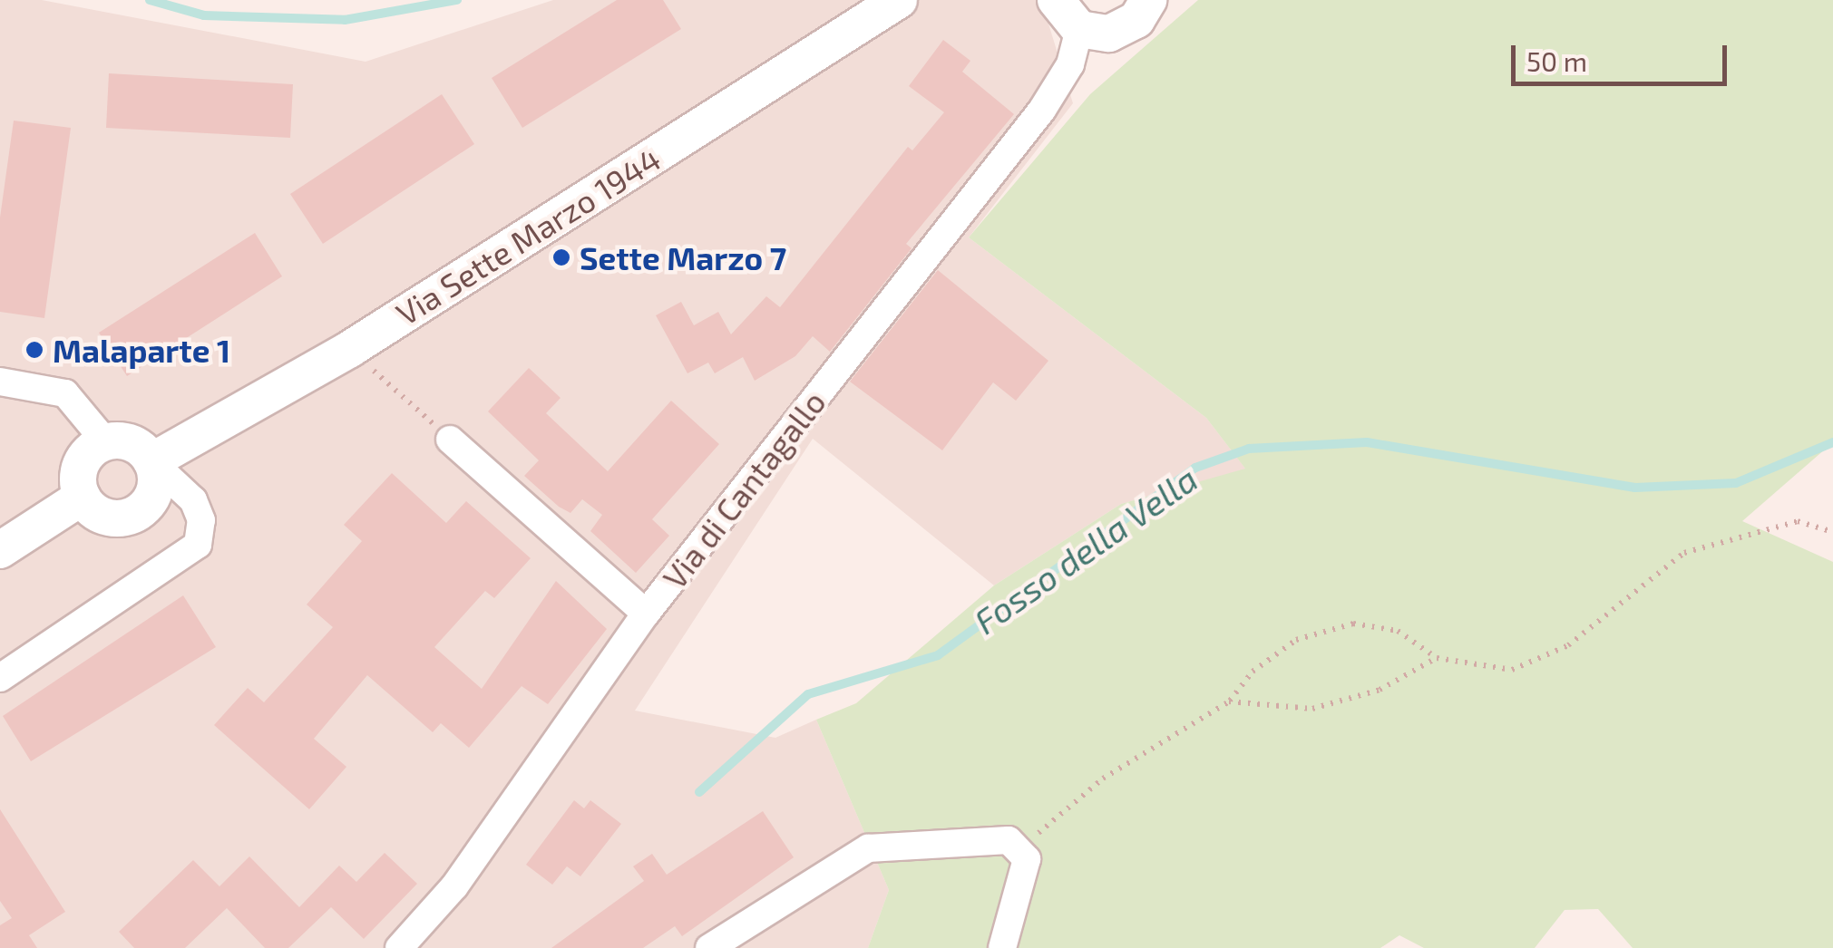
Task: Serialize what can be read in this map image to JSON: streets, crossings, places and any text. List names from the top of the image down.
{
  "streets": {
    "street": ["Via Sette Marzo 1944", "Via di Cantagallo"]
  },
  "water": ["Fosso della Vella"],
  "places": ["Sette Marzo 7", "Malaparte 1"],
  "scale_bar": "50 m"
}
